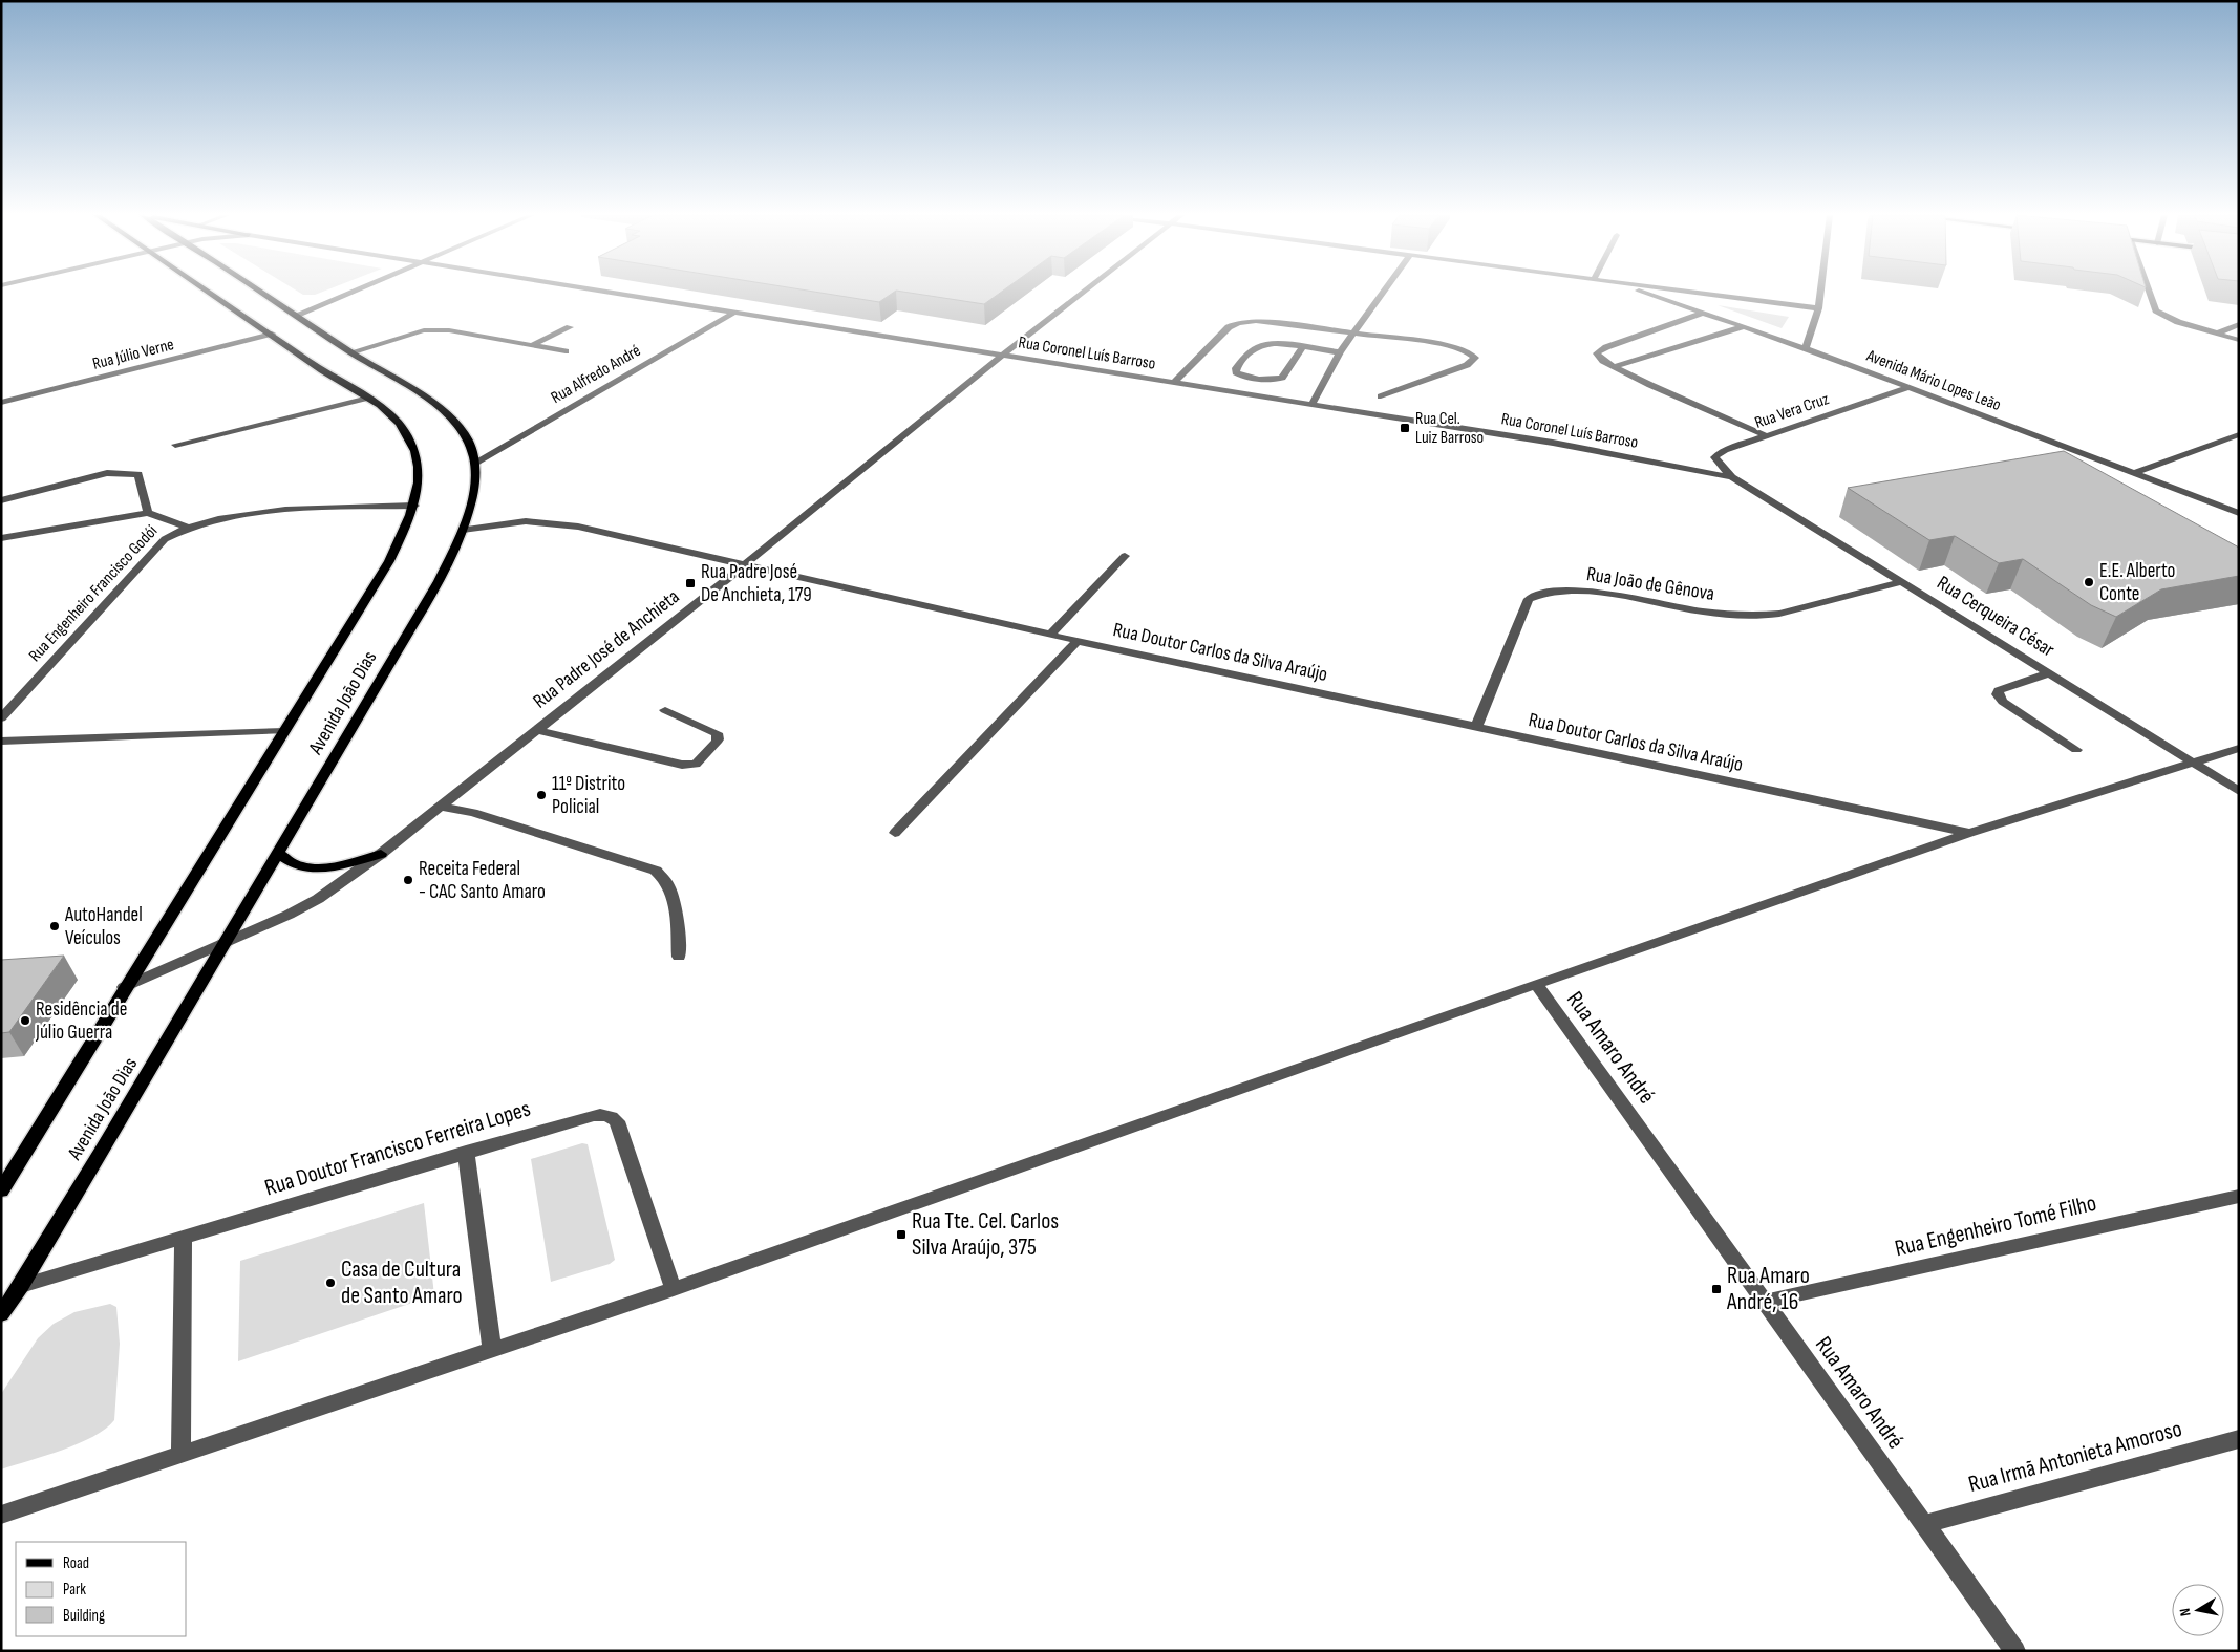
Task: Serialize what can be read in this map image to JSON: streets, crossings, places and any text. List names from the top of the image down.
{
  "streets": {
    "main road": ["Avenida João Dias"],
    "street": [
      "Rua Coronel Luís Barroso",
      "Rua Júlio Verne",
      "Rua Alfredo André",
      "Avenida Mário Lopes Leão",
      "Rua Vera Cruz",
      "Rua João de Gênova",
      "Rua Engenheiro Francisco Godói",
      "Rua Cerqueira César",
      "Rua Padre José de Anchieta",
      "Rua Doutor Carlos da Silva Araújo",
      "Rua Amaro André",
      "Rua Doutor Francisco Ferreira Lopes",
      "Rua Engenheiro Tomé Filho",
      "Rua Irmã Antonieta Amoroso"
    ]
  },
  "crossings": [
    ["Rua Coronel Luís Barroso", "Rua Alfredo André"],
    ["Rua Coronel Luís Barroso", "Rua Vera Cruz"],
    ["Rua Coronel Luís Barroso", "Rua Cerqueira César"],
    ["Rua Coronel Luís Barroso", "Rua Padre José de Anchieta"],
    ["Rua Júlio Verne", "Avenida João Dias"],
    ["Rua Alfredo André", "Avenida João Dias"],
    ["Avenida Mário Lopes Leão", "Rua Vera Cruz"],
    ["Rua Vera Cruz", "Rua Cerqueira César"],
    ["Rua João de Gênova", "Rua Cerqueira César"],
    ["Rua João de Gênova", "Rua Doutor Carlos da Silva Araújo"],
    ["Rua Engenheiro Francisco Godói", "Avenida João Dias"],
    ["Rua Padre José de Anchieta", "Rua Doutor Carlos da Silva Araújo"],
    ["Rua Padre José de Anchieta", "Avenida João Dias"],
    ["Rua Doutor Carlos da Silva Araújo", "Avenida João Dias"],
    ["Avenida João Dias", "Rua Doutor Francisco Ferreira Lopes"],
    ["Rua Amaro André", "Rua Engenheiro Tomé Filho"],
    ["Rua Amaro André", "Rua Irmã Antonieta Amoroso"]
  ],
  "places": {
    "transit": [
      "Rua Cel. Luiz Barroso",
      "Rua Padre José De Anchieta, 179",
      "Rua Tte. Cel. Carlos Silva Araújo, 375",
      "Rua Amaro André, 16"
    ],
    "other": [
      "E.E. Alberto Conte",
      "11º Distrito Policial",
      "Receita Federal - CAC Santo Amaro",
      "AutoHandel Veículos",
      "Residência de Júlio Guerra",
      "Casa de Cultura de Santo Amaro"
    ]
  },
  "legend": ["Road", "Park", "Building"],
  "north": "left"
}
